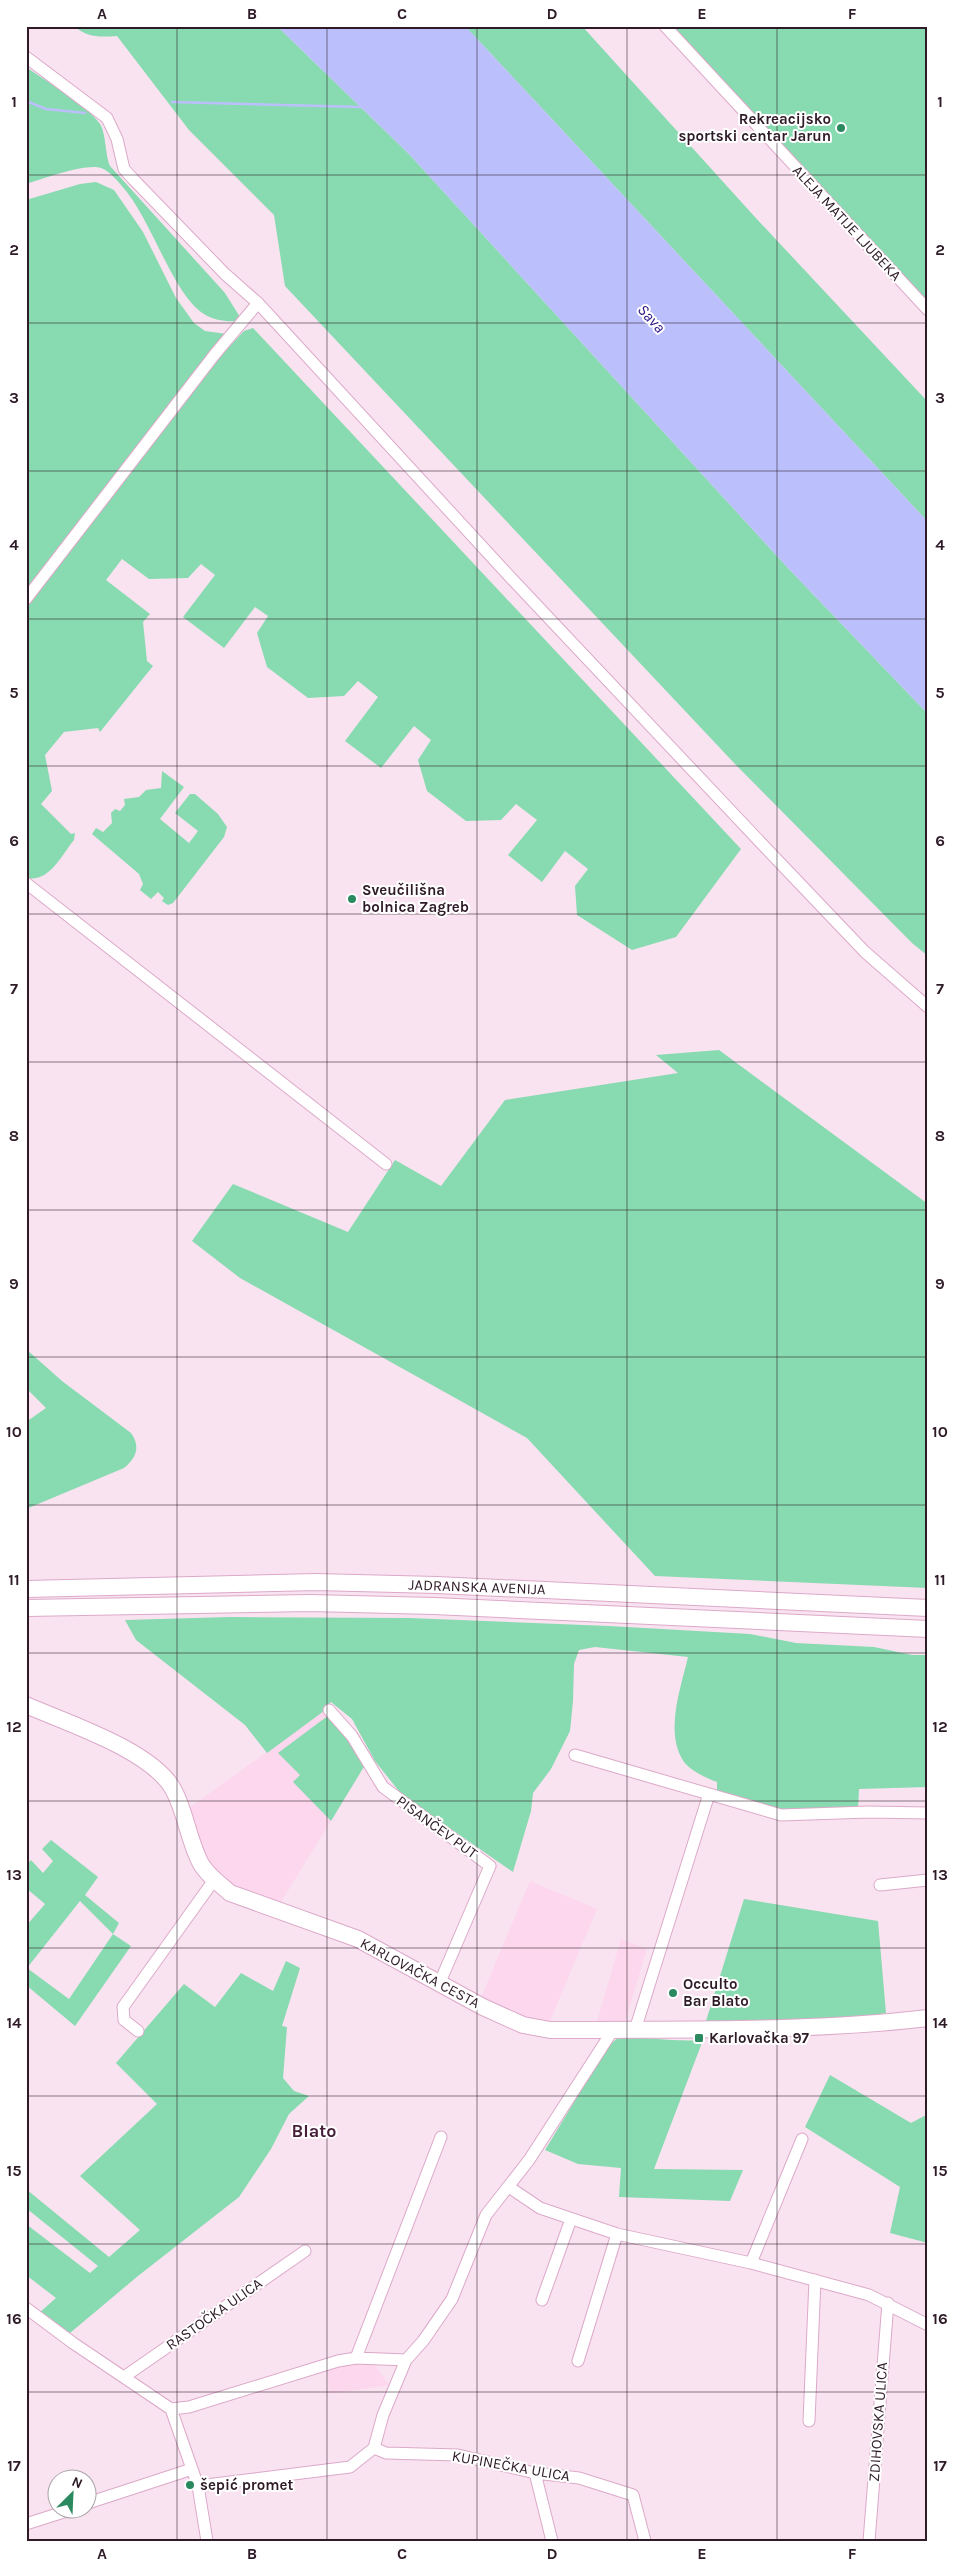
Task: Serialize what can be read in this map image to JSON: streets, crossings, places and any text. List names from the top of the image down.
{
  "streets": {
    "main road": ["JADRANSKA AVENIJA", "KARLOVAČKA CESTA"],
    "street": [
      "ALEJA MATIJE LJUBEKA",
      "PISANČEV PUT",
      "RASTOČKA ULICA",
      "ZDIHOVSKA ULICA",
      "KUPINEČKA ULICA"
    ]
  },
  "crossings": [
    ["PISANČEV PUT", "KARLOVAČKA CESTA"]
  ],
  "districts": ["Blato"],
  "water": ["Sava"],
  "places": {
    "other": [
      "Rekreacijsko sportski centar Jarun",
      "Sveučilišna bolnica Zagreb",
      "Occulto Bar Blato",
      "šepić promet"
    ],
    "transit": ["Karlovačka 97"]
  },
  "north": "top right",
  "grid": {
    "columns": [
      "A",
      "B",
      "C",
      "D",
      "E",
      "F"
    ],
    "rows": [
      "1",
      "2",
      "3",
      "4",
      "5",
      "6",
      "7",
      "8",
      "9",
      "10",
      "11",
      "12",
      "13",
      "14",
      "15",
      "16",
      "17"
    ]
  }
}
